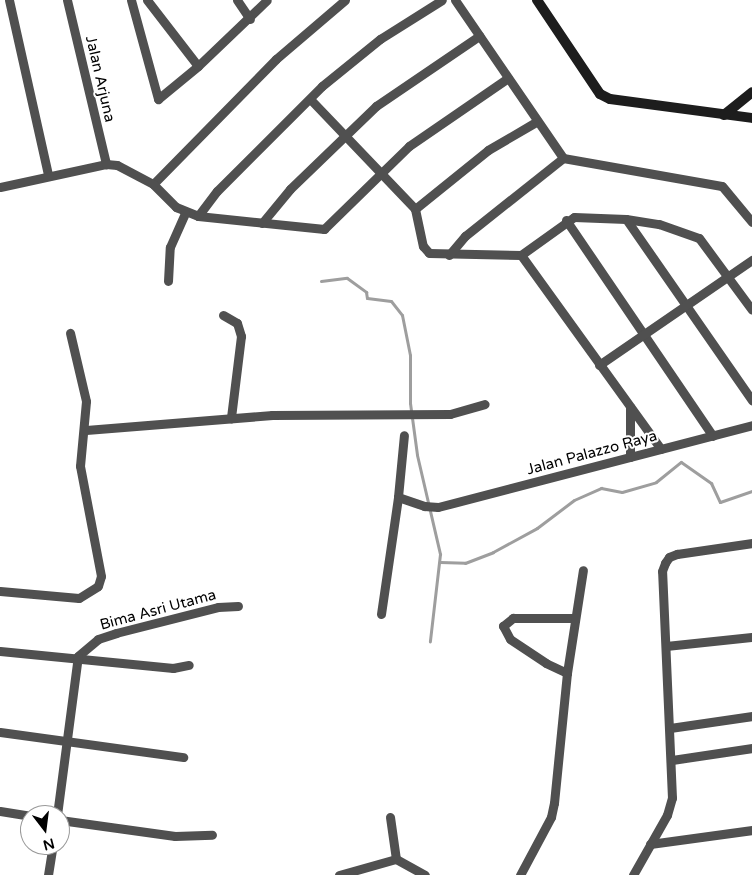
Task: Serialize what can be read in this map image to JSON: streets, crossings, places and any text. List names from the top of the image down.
{
  "streets": {
    "street": ["Jalan Arjuna", "Jalan Palazzo Raya", "Bima Asri Utama"]
  },
  "north": "bottom"
}
